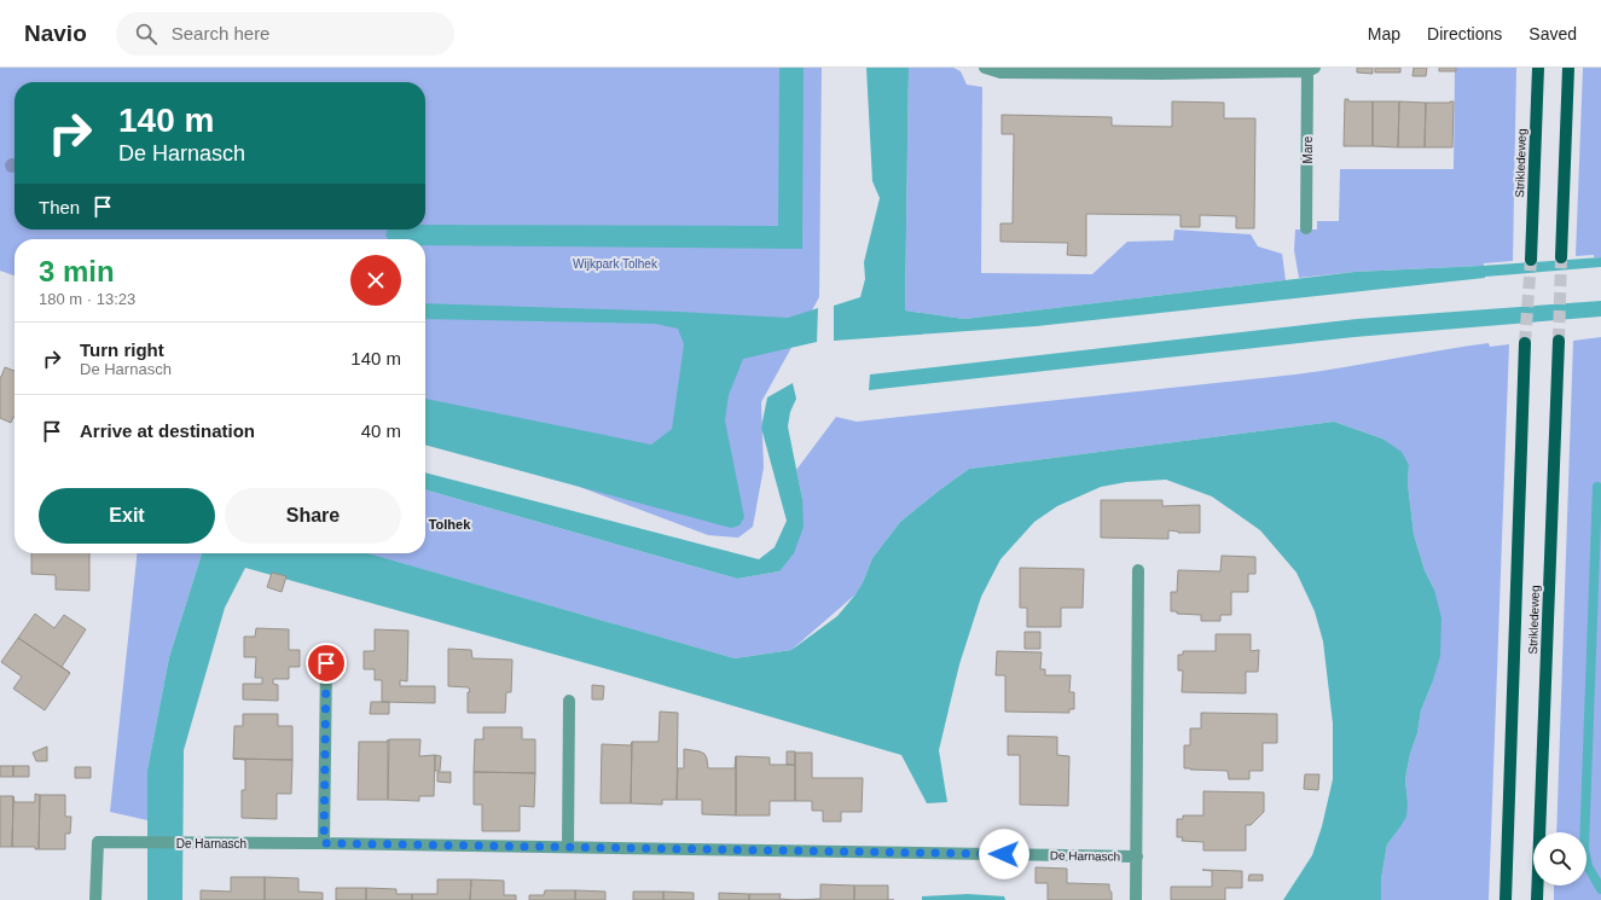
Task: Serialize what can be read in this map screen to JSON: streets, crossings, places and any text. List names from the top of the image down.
{
  "streets": {
    "main road": ["Strikledeweg"],
    "street": ["Mare", "De Harnasch"]
  },
  "districts": ["Tolhek"],
  "parks": ["Wijkpark Tolhek"],
  "page": {
    "header": "Navio",
    "search": "Search here",
    "nav": ["Map", "Directions", "Saved"],
    "turn": ["140 m", "De Harnasch"],
    "then": "Then",
    "heading": ["3 min", "180 m · 13:23"],
    "list": [
      {
        "name": "Turn right",
        "note": "De Harnasch",
        "value": "140 m"
      },
      {
        "name": "Arrive at destination",
        "value": "40 m"
      }
    ],
    "buttons": ["Exit", "Share"]
  }
}
